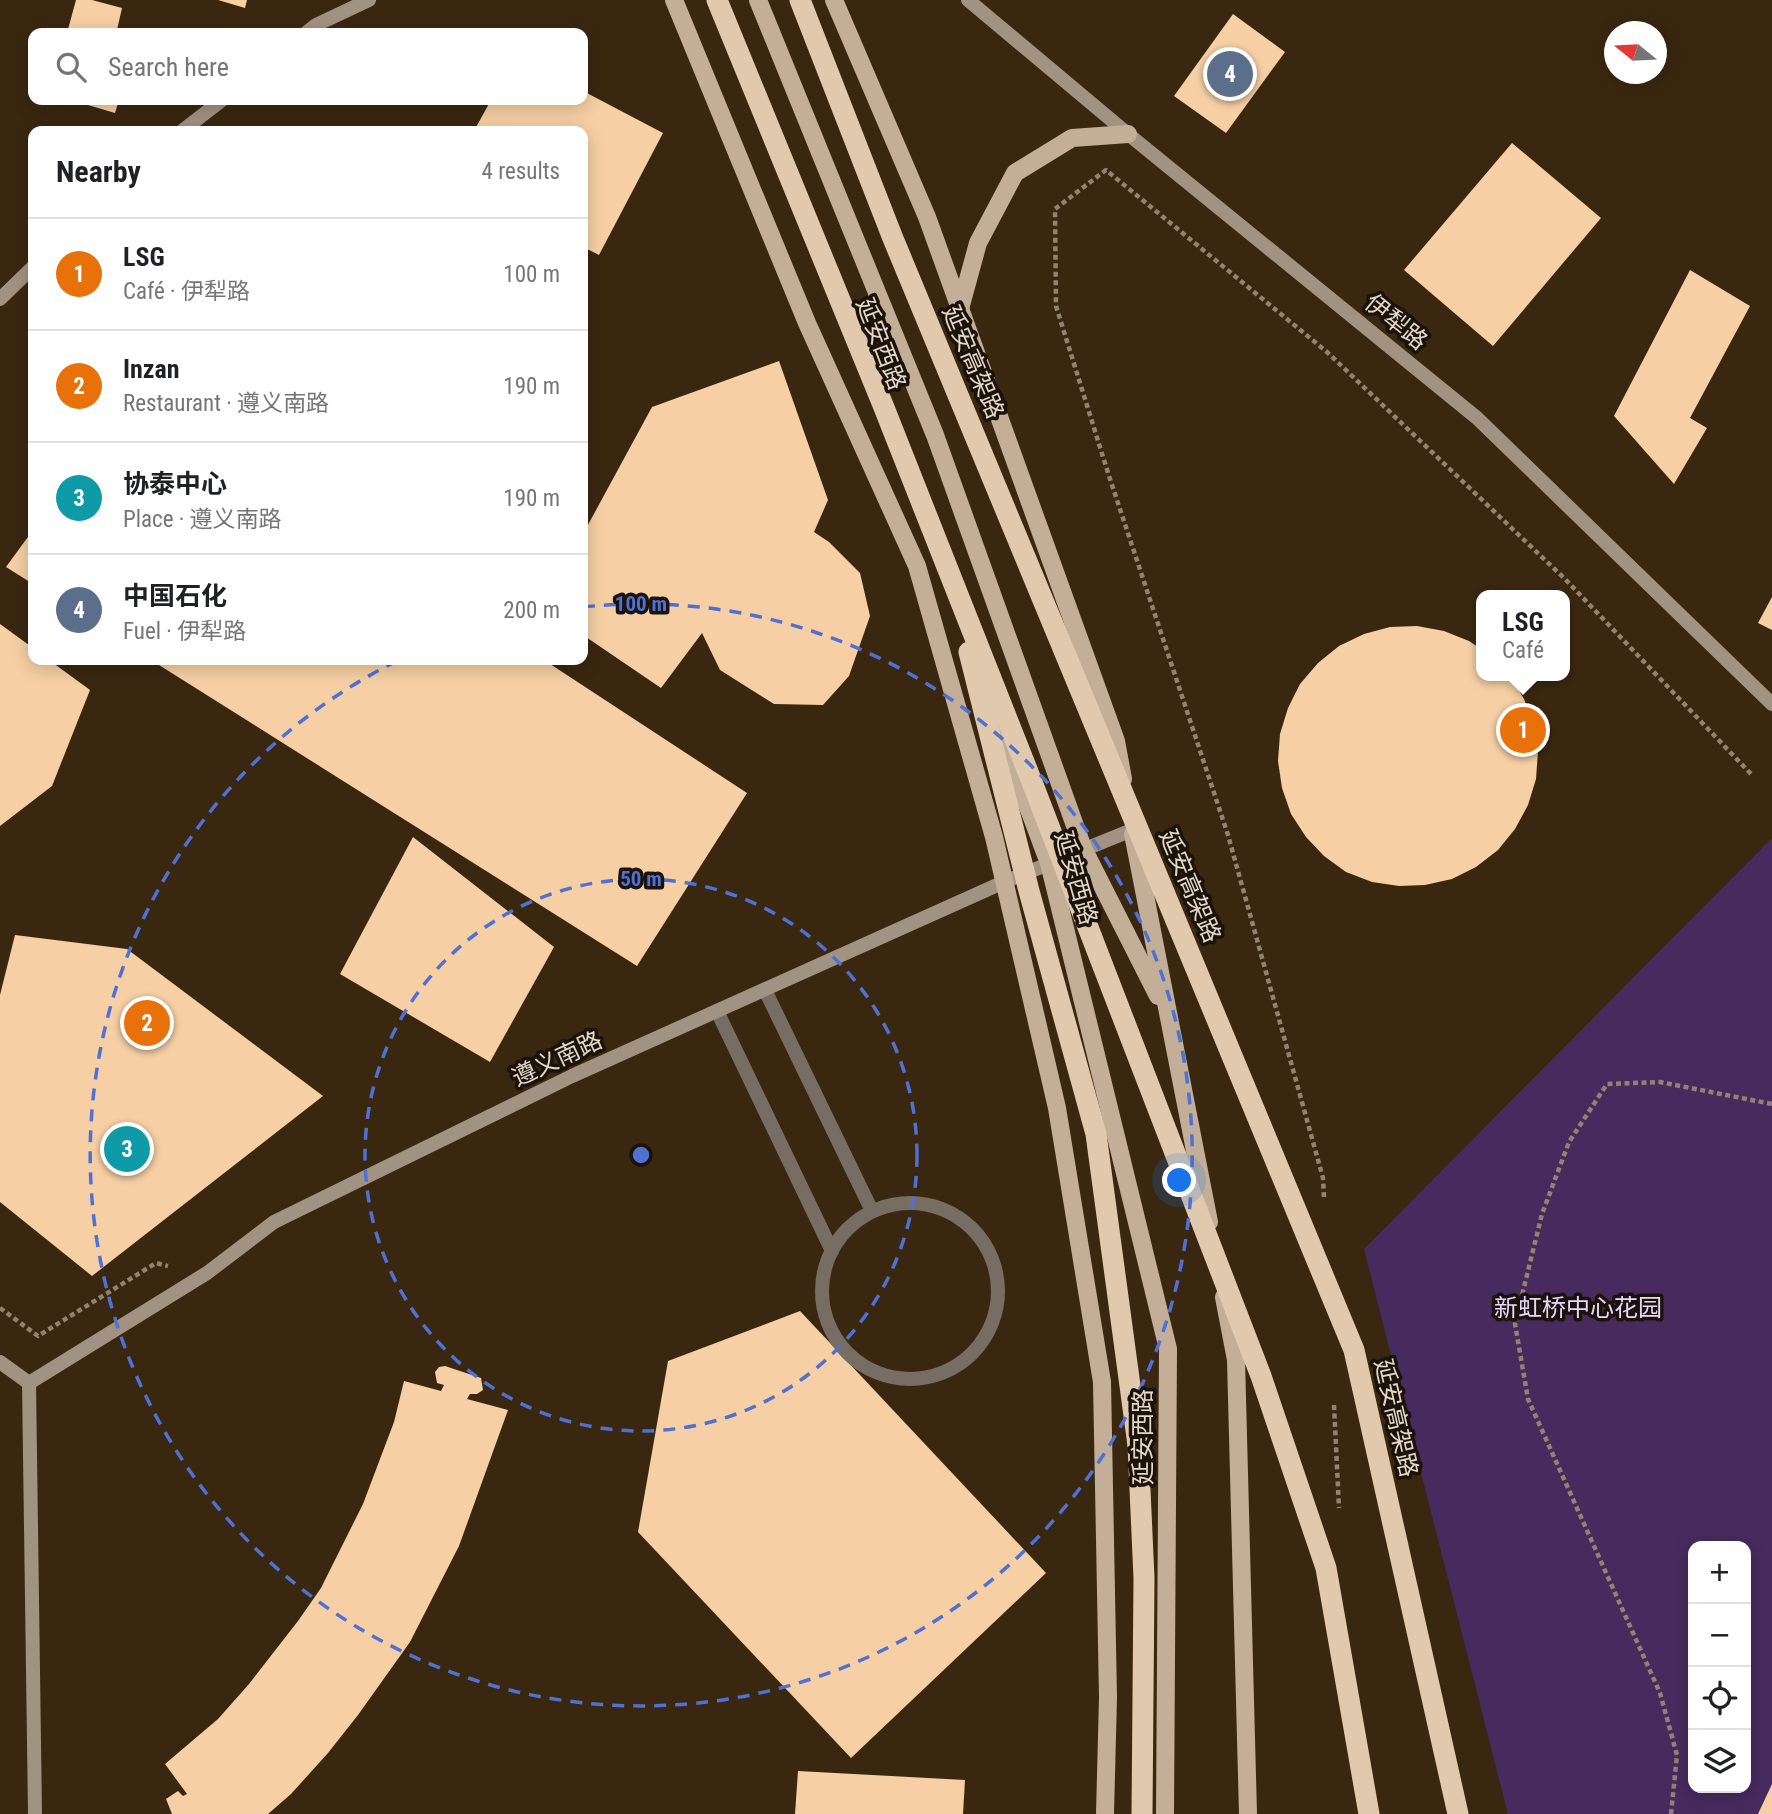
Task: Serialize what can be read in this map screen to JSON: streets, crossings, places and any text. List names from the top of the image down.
{
  "streets": {
    "highway": ["延安高架路"],
    "main road": ["延安西路"],
    "street": ["伊犁路", "遵义南路"]
  },
  "crossings": [
    ["延安西路", "遵义南路"]
  ],
  "parks": ["新虹桥中心花园"],
  "north": "left",
  "page": {
    "search": "Search here",
    "pins": [
      "4",
      "1",
      "2",
      "3"
    ],
    "heading": ["Nearby", "4 results"],
    "list": [
      {
        "mark": "1",
        "name": "LSG",
        "note": "Café · 伊犁路",
        "value": "100 m"
      },
      {
        "mark": "2",
        "name": "Inzan",
        "note": "Restaurant · 遵义南路",
        "value": "190 m"
      },
      {
        "mark": "3",
        "name": "协泰中心",
        "note": "Place · 遵义南路",
        "value": "190 m"
      },
      {
        "mark": "4",
        "name": "中国石化",
        "note": "Fuel · 伊犁路",
        "value": "200 m"
      }
    ],
    "popup": ["LSG", "Café"],
    "map_buttons": ["+", "−"]
  },
  "rings": ["100 m", "50 m"]
}
